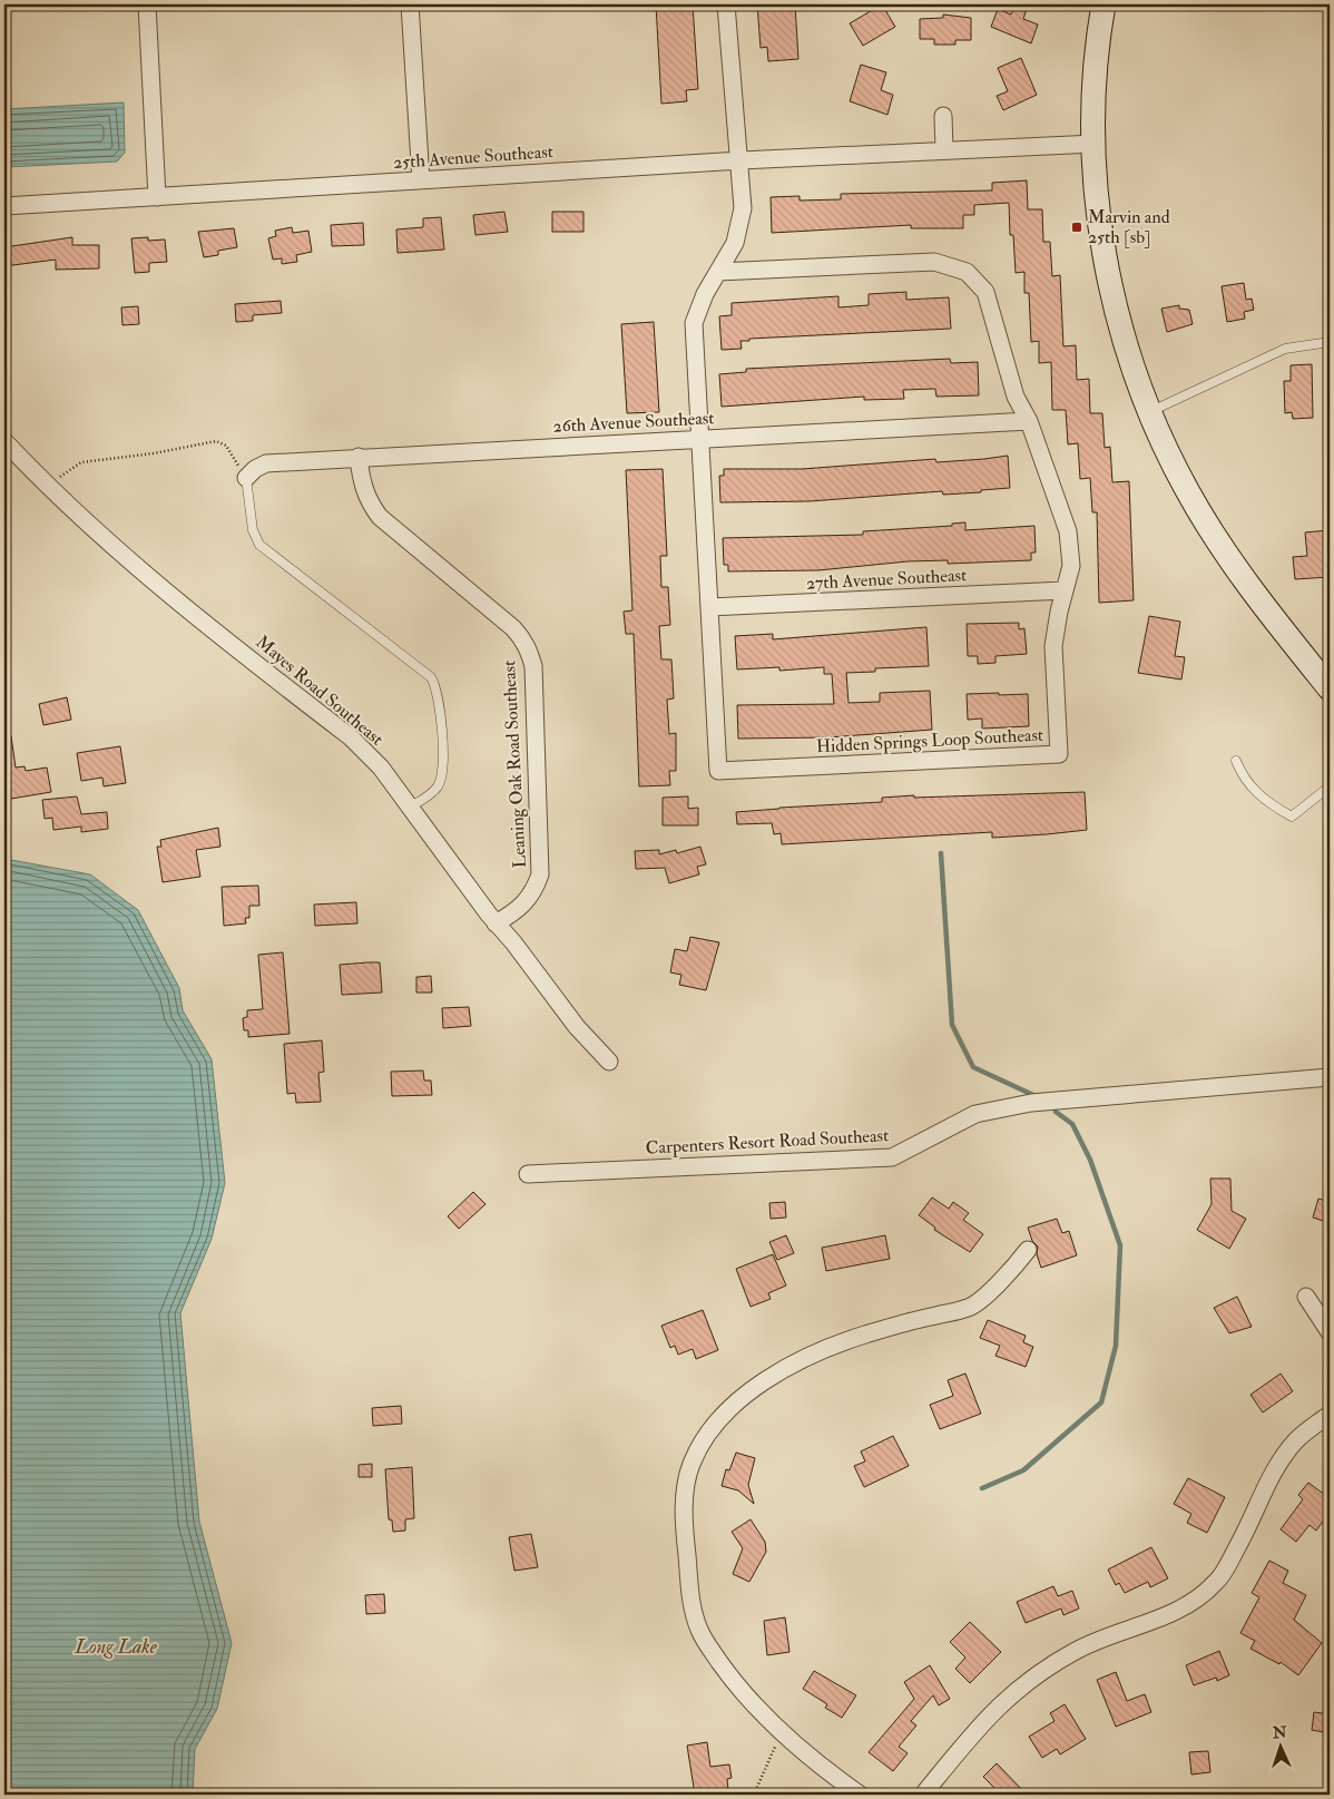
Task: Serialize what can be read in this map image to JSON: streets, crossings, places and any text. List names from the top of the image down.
{
  "streets": {
    "street": [
      "25th Avenue Southeast",
      "26th Avenue Southeast",
      "27th Avenue Southeast",
      "Mayes Road Southeast",
      "Hidden Springs Loop Southeast",
      "Leaning Oak Road Southeast",
      "Carpenters Resort Road Southeast"
    ]
  },
  "crossings": [
    ["25th Avenue Southeast", "Hidden Springs Loop Southeast"],
    ["26th Avenue Southeast", "Hidden Springs Loop Southeast"],
    ["26th Avenue Southeast", "Leaning Oak Road Southeast"],
    ["27th Avenue Southeast", "Hidden Springs Loop Southeast"],
    ["Mayes Road Southeast", "Leaning Oak Road Southeast"]
  ],
  "water": ["Long Lake"],
  "places": {
    "transit": ["Marvin and 25th [sb]"]
  },
  "north": "top"
}
